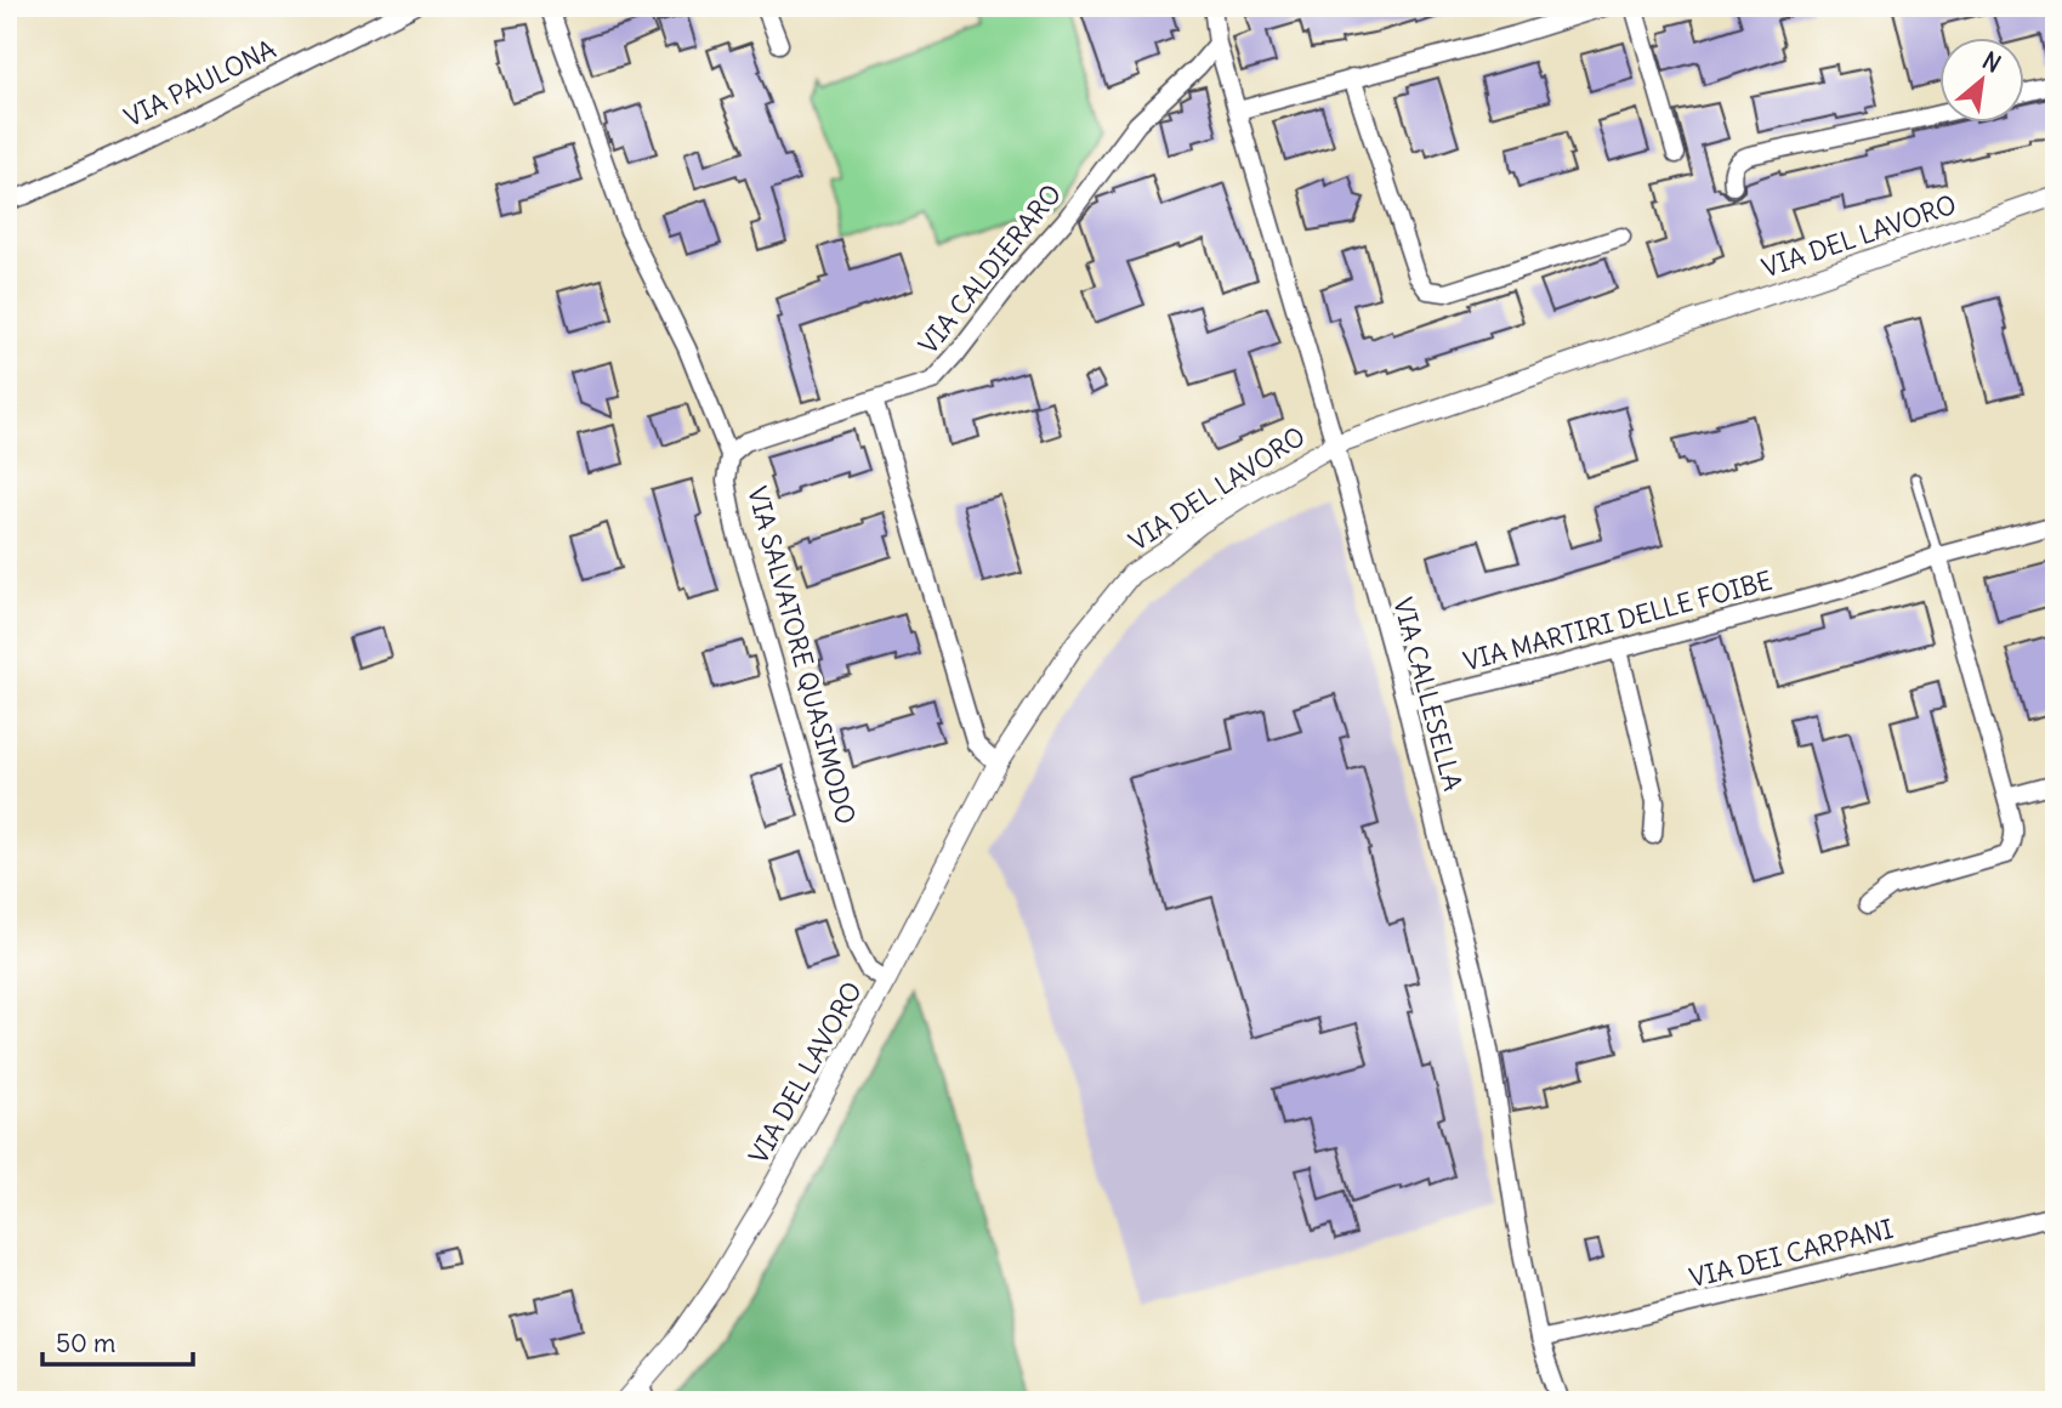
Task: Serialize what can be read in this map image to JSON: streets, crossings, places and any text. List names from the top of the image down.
{
  "streets": {
    "street": [
      "VIA PAULONA",
      "VIA DEL LAVORO",
      "VIA CALDIERARO",
      "VIA MARTIRI DELLE FOIBE",
      "VIA SALVATORE QUASIMODO",
      "VIA CALLESELLA",
      "VIA DEI CARPANI"
    ]
  },
  "crossings": [
    ["VIA DEL LAVORO", "VIA SALVATORE QUASIMODO"],
    ["VIA DEL LAVORO", "VIA CALLESELLA"],
    ["VIA CALDIERARO", "VIA SALVATORE QUASIMODO"],
    ["VIA CALDIERARO", "VIA CALLESELLA"],
    ["VIA MARTIRI DELLE FOIBE", "VIA CALLESELLA"],
    ["VIA CALLESELLA", "VIA DEI CARPANI"]
  ],
  "scale_bar": "50 m",
  "north": "top right"
}
